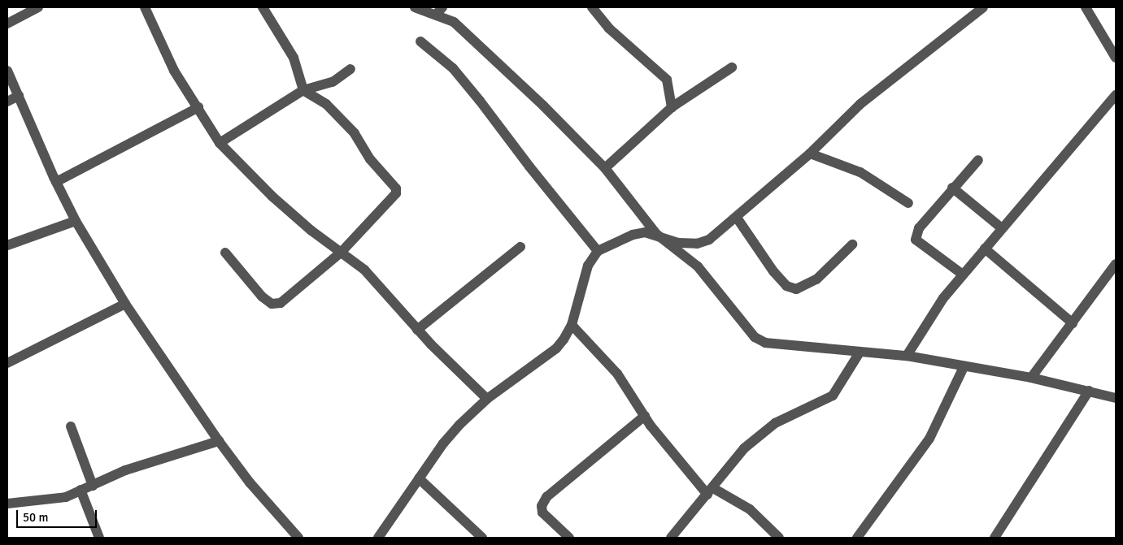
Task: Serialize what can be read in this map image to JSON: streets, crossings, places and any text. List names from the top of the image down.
{
  "scale_bar": "50 m"
}
